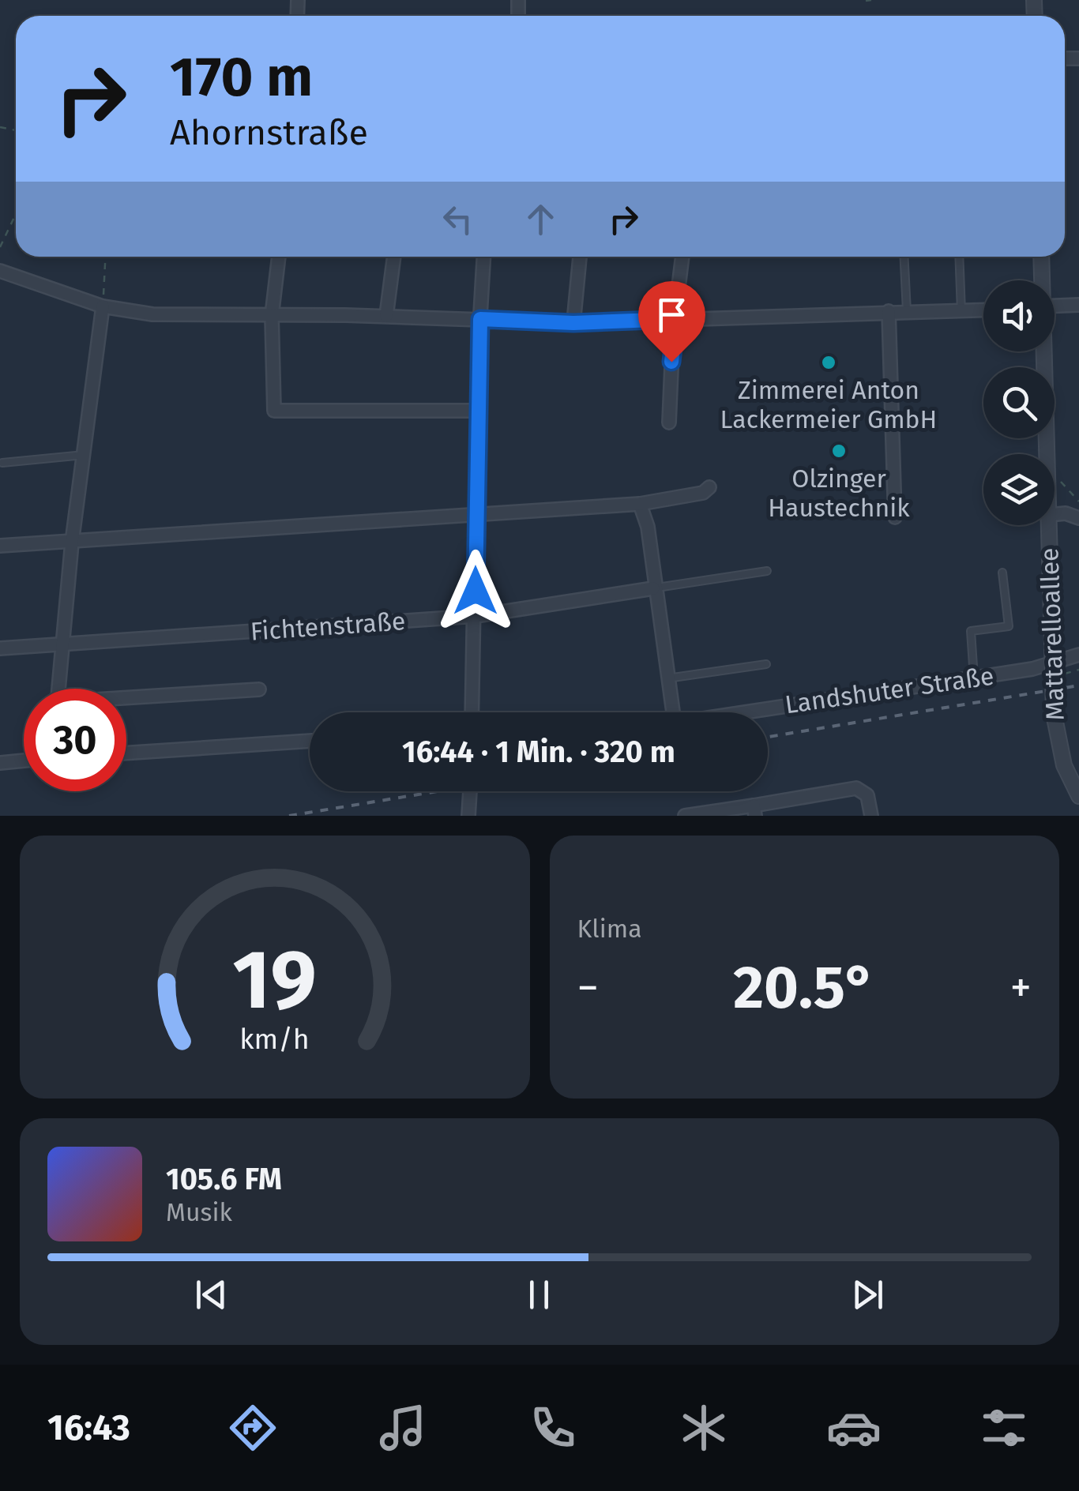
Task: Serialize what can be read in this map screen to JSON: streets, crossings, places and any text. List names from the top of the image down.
{
  "streets": {
    "street": ["Fichtenstraße", "Mattarelloallee", "Landshuter Straße"]
  },
  "places": ["Zimmerei Anton Lackermeier GmbH", "Olzinger Haustechnik"],
  "page": {
    "turn": ["170 m", "Ahornstraße"],
    "limit": "30",
    "trip": "16:44 · 1 Min. · 320 m",
    "tile": "Klima",
    "heat": ["−", "20.5°", "+"],
    "song": ["105.6 FM", "Musik"],
    "tabs": "16:43",
    "gauge": ["19", "km/h"]
  }
}
